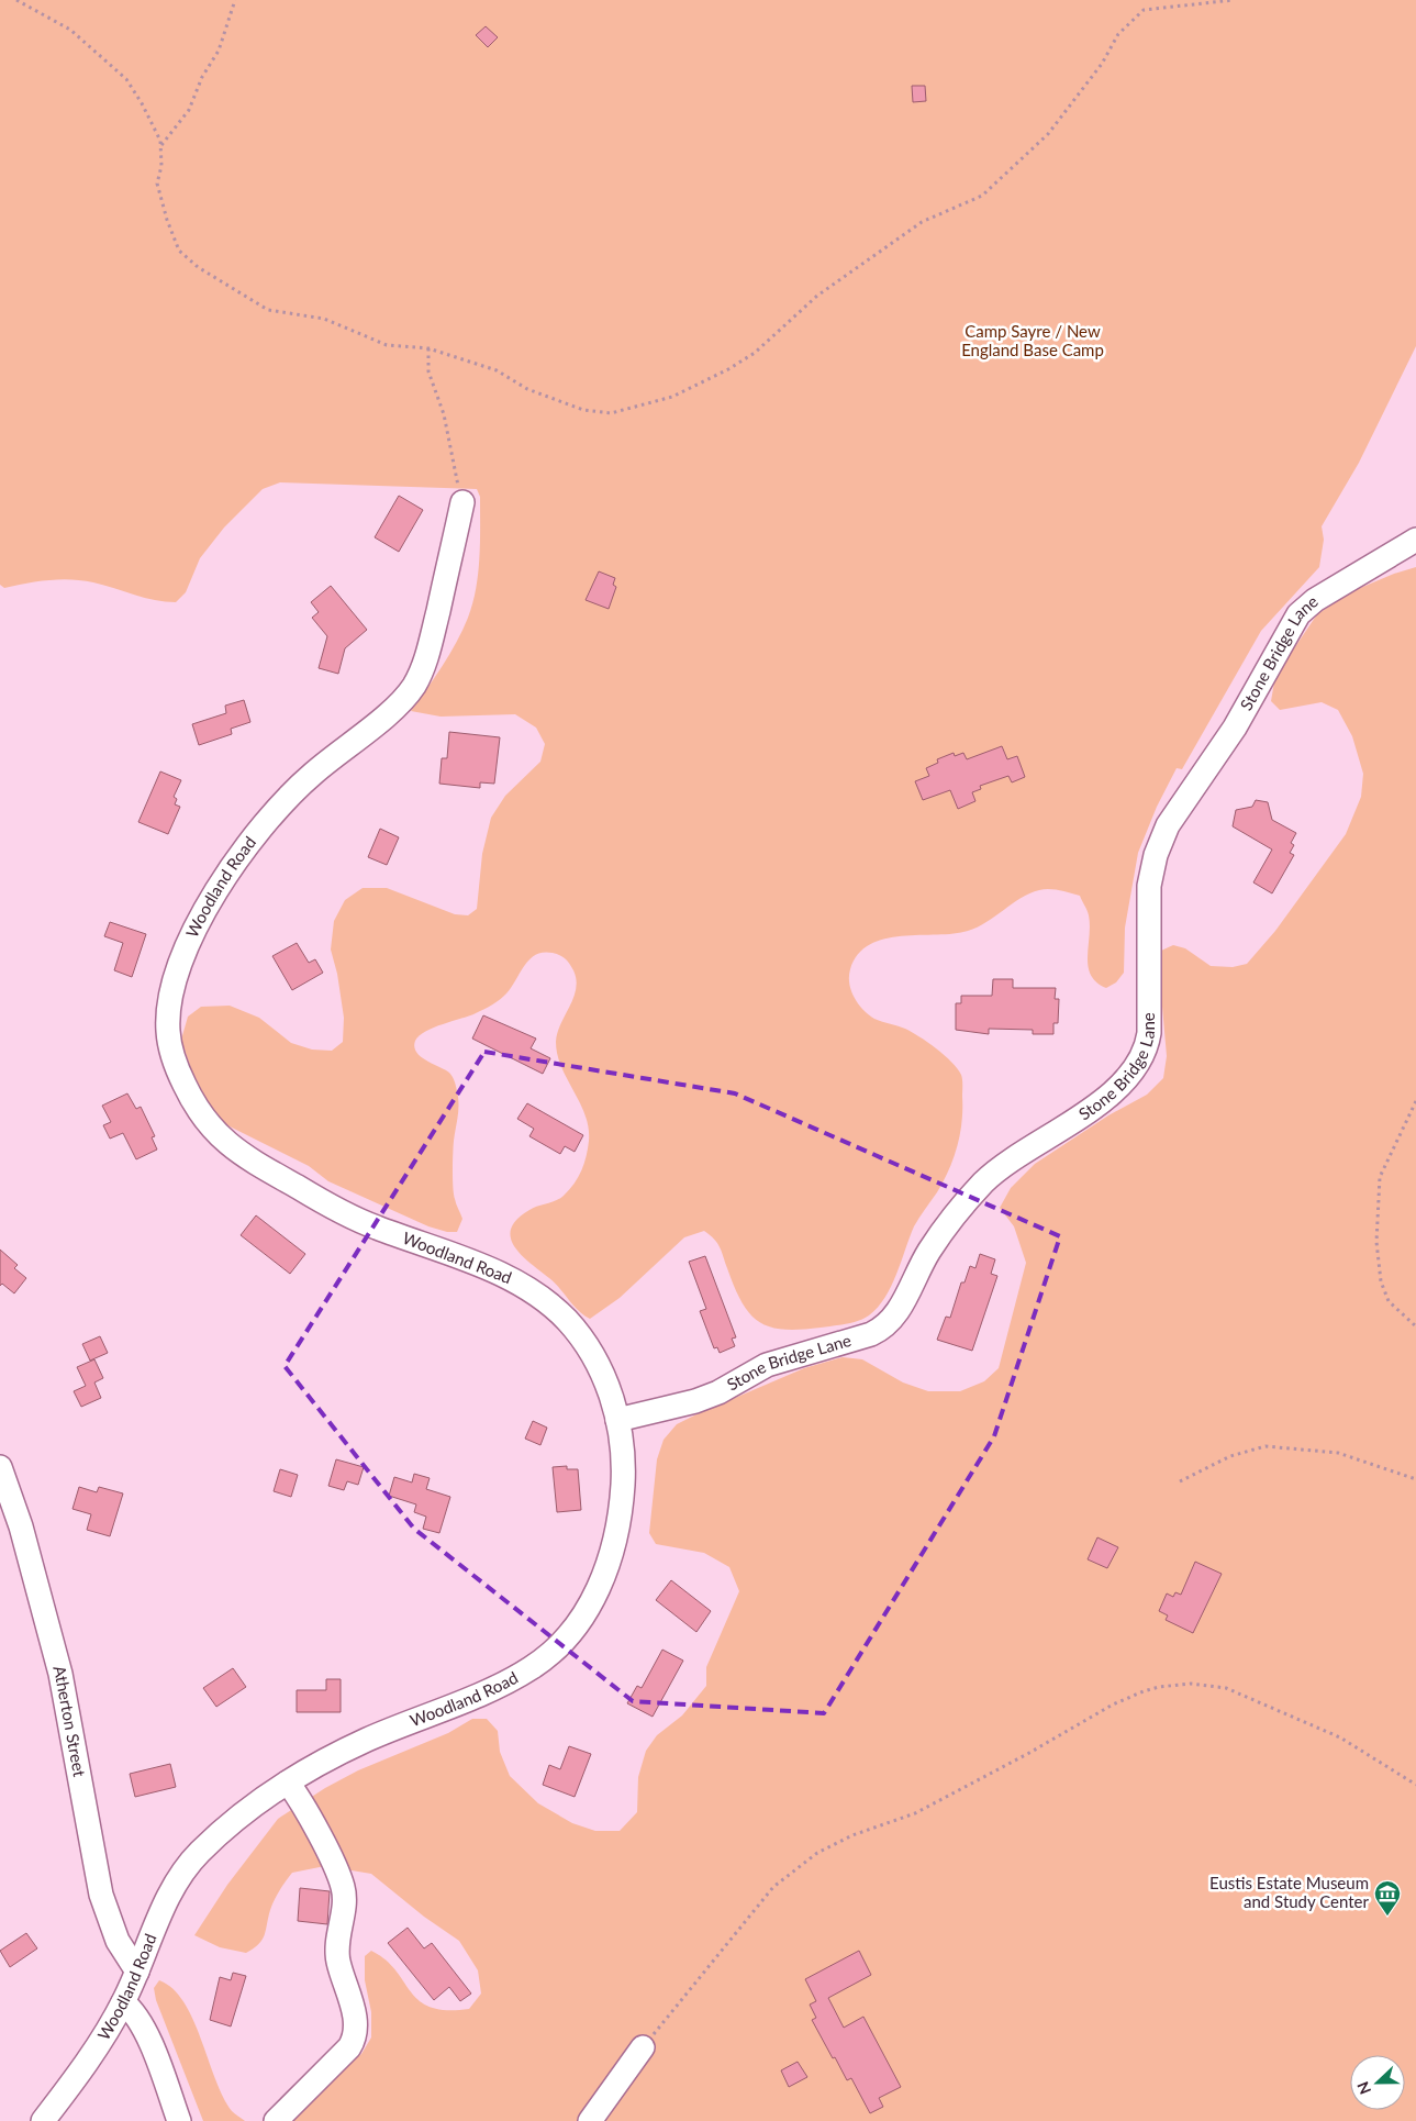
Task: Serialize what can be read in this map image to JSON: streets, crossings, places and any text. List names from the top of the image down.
{
  "streets": {
    "street": ["Stone Bridge Lane", "Woodland Road", "Atherton Street"]
  },
  "crossings": [
    ["Stone Bridge Lane", "Woodland Road"],
    ["Woodland Road", "Atherton Street"]
  ],
  "parks": ["Camp Sayre / New England Base Camp"],
  "places": {
    "museum": ["Eustis Estate Museum and Study Center"]
  },
  "north": "left"
}
